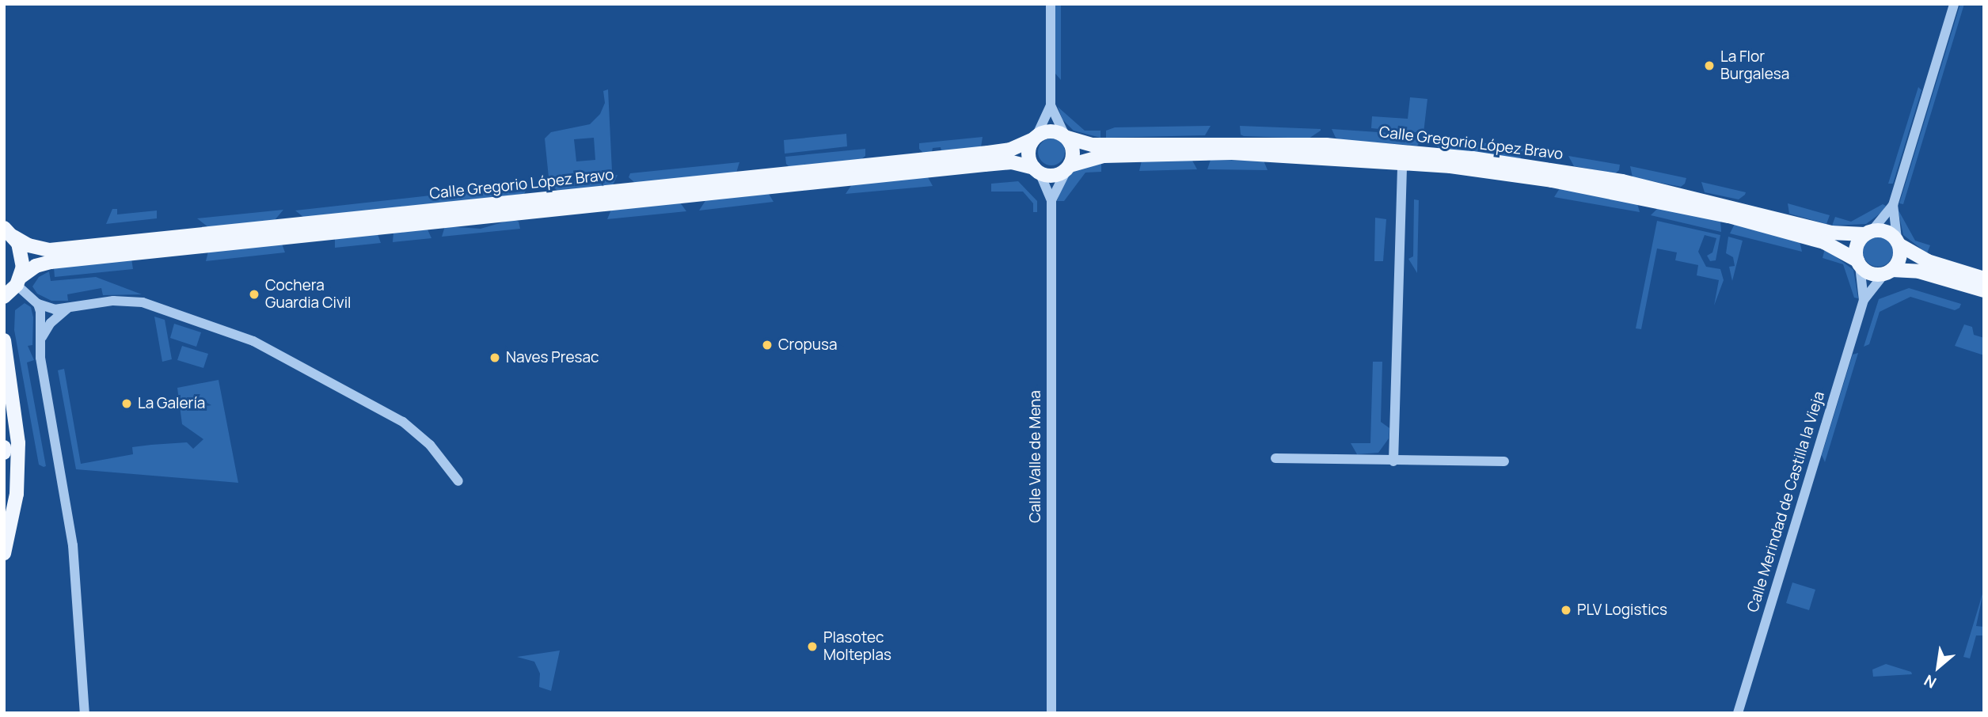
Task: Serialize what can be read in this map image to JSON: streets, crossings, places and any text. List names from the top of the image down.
{
  "streets": {
    "main road": ["Calle Gregorio López Bravo"],
    "street": ["Calle Valle de Mena", "Calle Merindad de Castilla la Vieja"]
  },
  "crossings": [
    ["Calle Gregorio López Bravo", "Calle Valle de Mena"],
    ["Calle Gregorio López Bravo", "Calle Merindad de Castilla la Vieja"]
  ],
  "places": [
    "La Flor Burgalesa",
    "Cochera Guardia Civil",
    "Cropusa",
    "Naves Presac",
    "La Galería",
    "PLV Logistics",
    "Plasotec Molteplas"
  ],
  "north": "bottom left"
}
